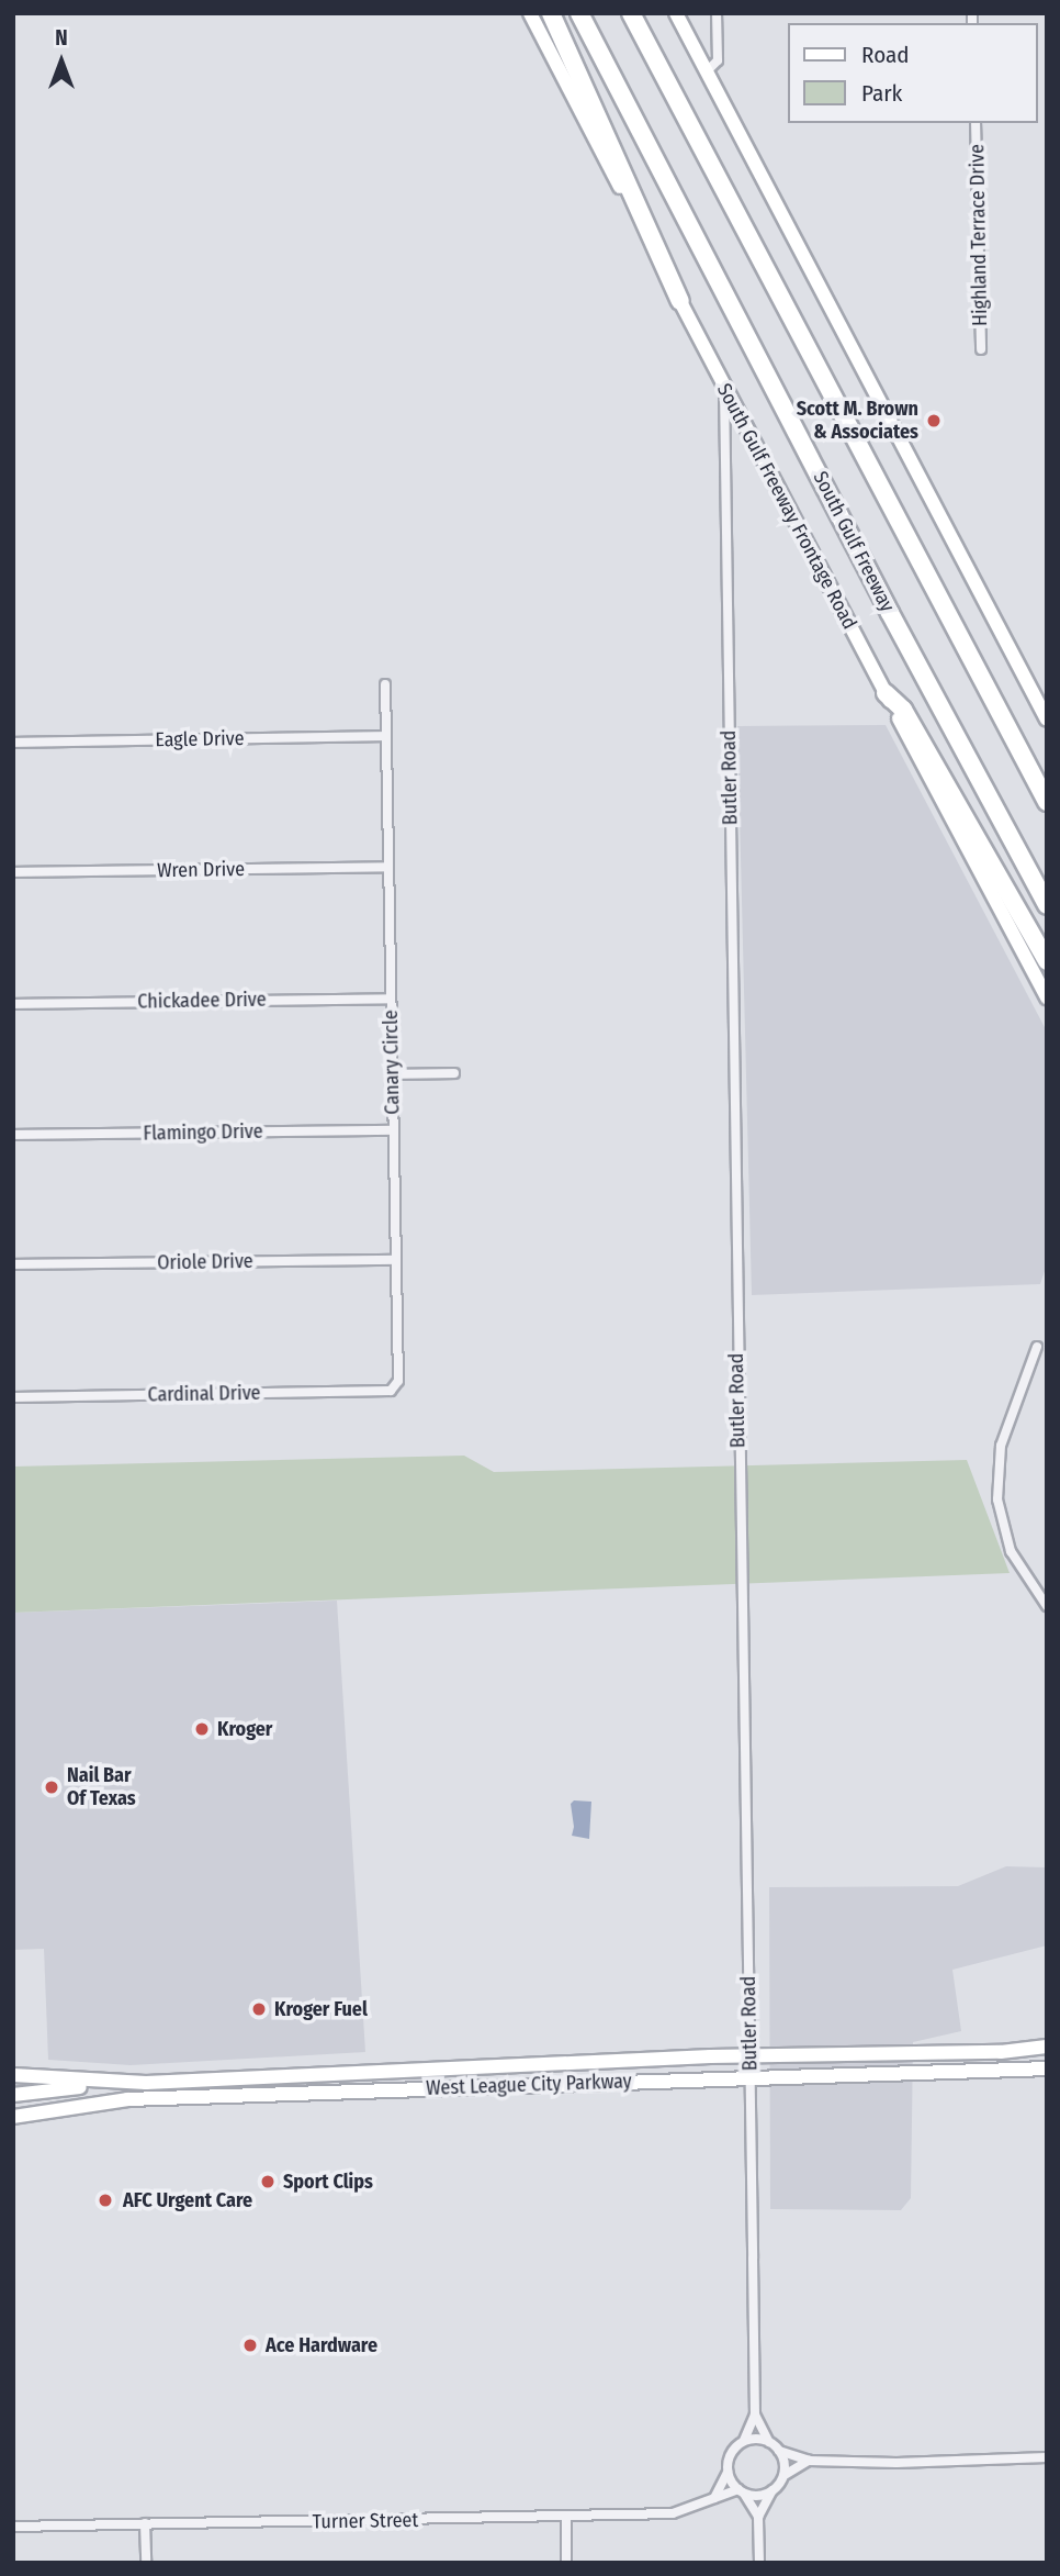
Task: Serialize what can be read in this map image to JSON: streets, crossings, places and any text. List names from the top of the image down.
{
  "streets": {
    "highway": ["South Gulf Freeway"],
    "main road": ["South Gulf Freeway Frontage Road", "West League City Parkway"],
    "street": [
      "Highland Terrace Drive",
      "Eagle Drive",
      "Butler Road",
      "Wren Drive",
      "Chickadee Drive",
      "Canary Circle",
      "Flamingo Drive",
      "Oriole Drive",
      "Cardinal Drive",
      "Turner Street"
    ]
  },
  "crossings": [
    ["South Gulf Freeway Frontage Road", "Butler Road"],
    ["Eagle Drive", "Canary Circle"],
    ["Butler Road", "West League City Parkway"],
    ["Butler Road", "Turner Street"],
    ["Wren Drive", "Canary Circle"],
    ["Chickadee Drive", "Canary Circle"],
    ["Canary Circle", "Flamingo Drive"],
    ["Canary Circle", "Oriole Drive"],
    ["Canary Circle", "Cardinal Drive"]
  ],
  "places": [
    "Scott M. Brown & Associates",
    "Kroger",
    "Nail Bar Of Texas",
    "Kroger Fuel",
    "Sport Clips",
    "AFC Urgent Care",
    "Ace Hardware"
  ],
  "legend": ["Road", "Park"],
  "north": "top"
}
